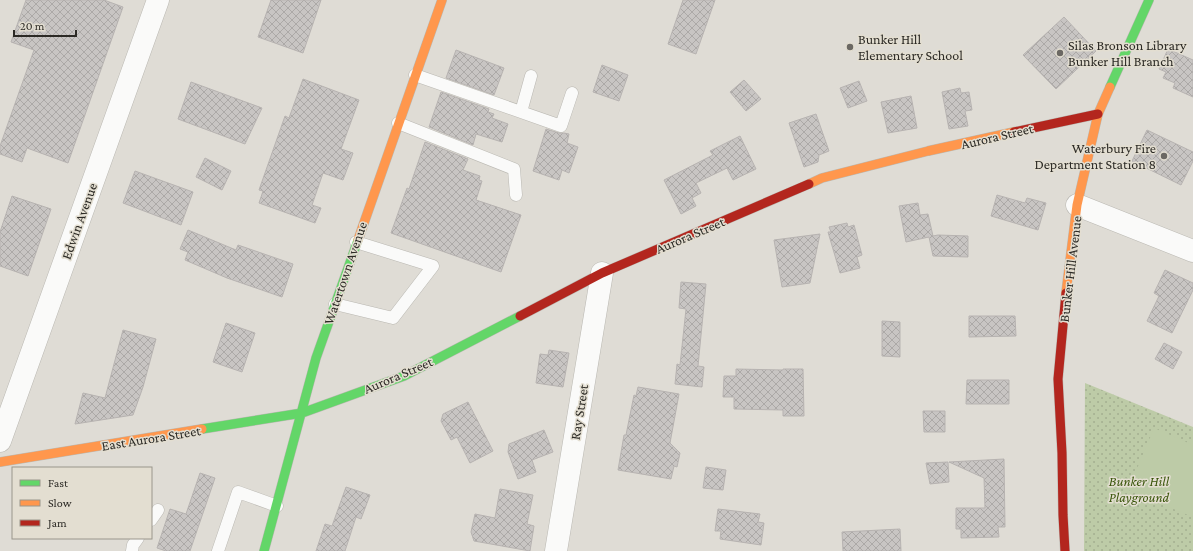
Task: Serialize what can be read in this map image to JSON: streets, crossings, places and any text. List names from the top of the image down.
{
  "streets": {
    "main road": [
      "Aurora Street",
      "Bunker Hill Avenue",
      "Watertown Avenue",
      "East Aurora Street"
    ],
    "street": ["Edwin Avenue", "Ray Street"]
  },
  "crossings": [
    ["Aurora Street", "Bunker Hill Avenue"],
    ["Aurora Street", "Watertown Avenue"],
    ["Aurora Street", "Ray Street"],
    ["Aurora Street", "East Aurora Street"],
    ["Watertown Avenue", "East Aurora Street"]
  ],
  "parks": ["Bunker Hill Playground"],
  "places": ["Bunker Hill Elementary School", "Silas Bronson Library Bunker Hill Branch", "Waterbury Fire Department Station 8"],
  "legend": ["Fast", "Slow", "Jam"],
  "scale_bar": "20 m"
}
